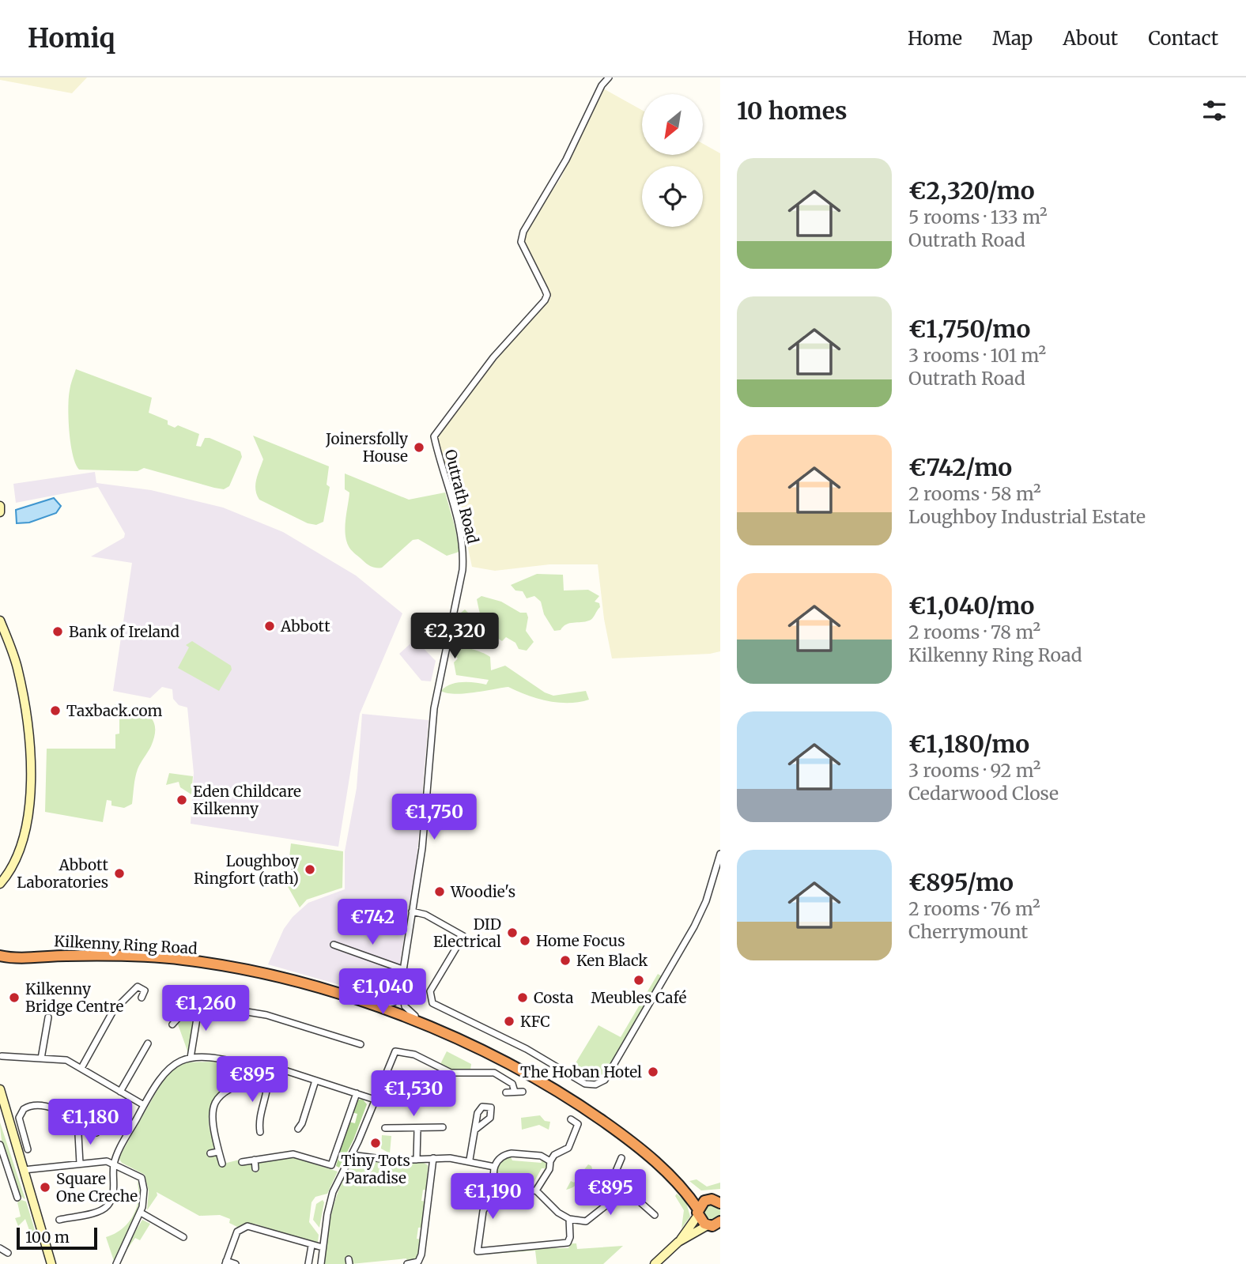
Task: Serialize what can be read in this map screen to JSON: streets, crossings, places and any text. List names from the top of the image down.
{
  "streets": {
    "highway": ["Kilkenny Ring Road"],
    "street": ["Outrath Road"]
  },
  "crossings": [
    ["Outrath Road", "Kilkenny Ring Road"]
  ],
  "places": [
    "Joinersfolly House",
    "Abbott",
    "Bank of Ireland",
    "Taxback.com",
    "Eden Childcare Kilkenny",
    "Loughboy Ringfort (rath)",
    "Abbott Laboratories",
    "Woodie's",
    "DID Electrical",
    "Home Focus",
    "Ken Black",
    "Meubles Café",
    "Kilkenny Bridge Centre",
    "Costa",
    "KFC",
    "The Hoban Hotel",
    "Tiny Tots Paradise",
    "Square One Creche"
  ],
  "scale_bar": "100 m",
  "north": "bottom left",
  "page": {
    "header": "Homiq",
    "nav": [
      "Home",
      "Map",
      "About",
      "Contact"
    ],
    "heading": "10 homes",
    "list": [
      {
        "name": "€2,320/mo",
        "note": "5 rooms · 133 m² · Outrath Road"
      },
      {
        "name": "€1,750/mo",
        "note": "3 rooms · 101 m² · Outrath Road"
      },
      {
        "name": "€742/mo",
        "note": "2 rooms · 58 m² · Loughboy Industrial Estate"
      },
      {
        "name": "€1,040/mo",
        "note": "2 rooms · 78 m² · Kilkenny Ring Road"
      },
      {
        "name": "€1,180/mo",
        "note": "3 rooms · 92 m² · Cedarwood Close"
      },
      {
        "name": "€895/mo",
        "note": "2 rooms · 76 m² · Cherrymount"
      }
    ],
    "price": [
      "€2,320",
      "€1,750",
      "€742",
      "€1,040",
      "€1,260",
      "€895",
      "€1,530",
      "€1,180",
      "€895",
      "€1,190"
    ],
    "scale": "100 m"
  }
}
